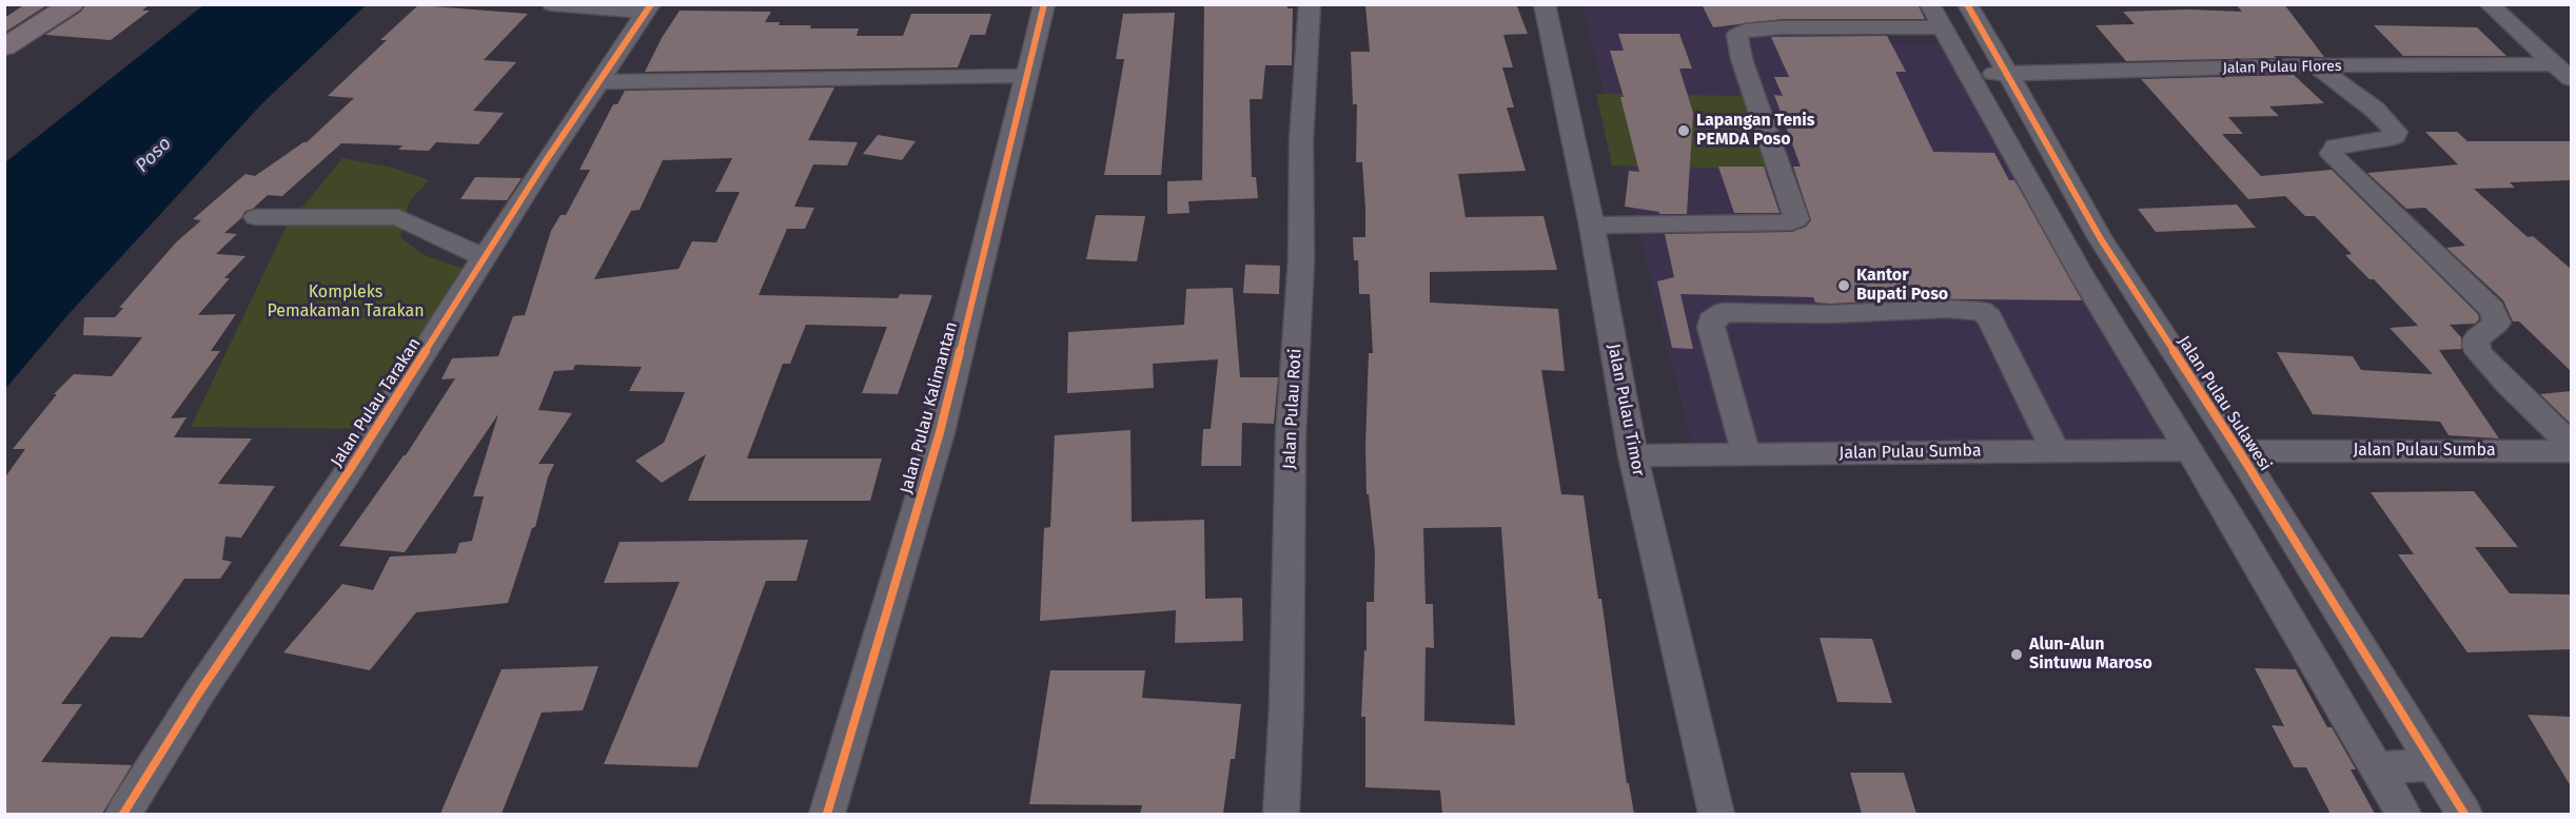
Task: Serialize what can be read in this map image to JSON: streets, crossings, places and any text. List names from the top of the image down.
{
  "streets": {
    "street": [
      "Jalan Pulau Flores",
      "Jalan Pulau Tarakan",
      "Jalan Pulau Sulawesi",
      "Jalan Pulau Kalimantan",
      "Jalan Pulau Roti",
      "Jalan Pulau Timor",
      "Jalan Pulau Sumba"
    ]
  },
  "crossings": [
    ["Jalan Pulau Flores", "Jalan Pulau Sulawesi"],
    ["Jalan Pulau Sulawesi", "Jalan Pulau Sumba"],
    ["Jalan Pulau Timor", "Jalan Pulau Sumba"]
  ],
  "water": ["Poso"],
  "parks": ["Kompleks Pemakaman Tarakan"],
  "places": ["Lapangan Tenis PEMDA Poso", "Kantor Bupati Poso", "Alun-Alun Sintuwu Maroso"]
}
